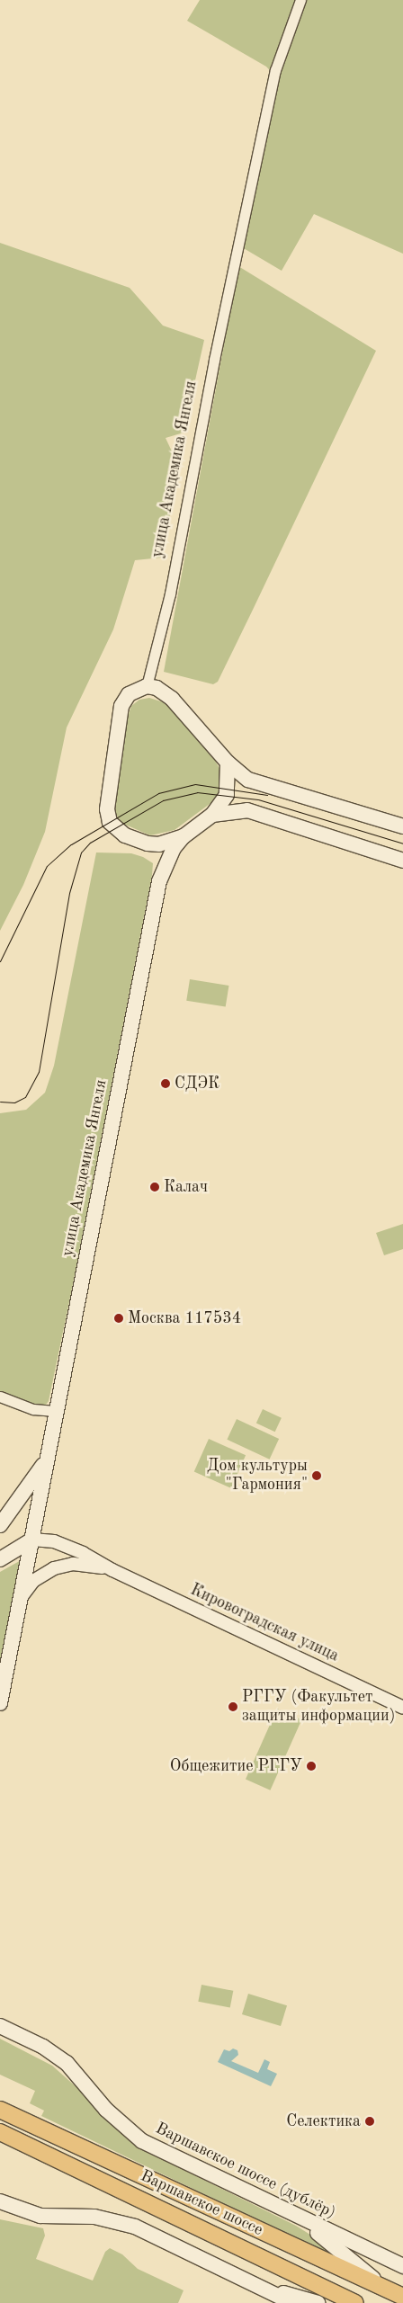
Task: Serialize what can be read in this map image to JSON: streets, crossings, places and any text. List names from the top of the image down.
{
  "streets": {
    "main road": ["улица Академика Янгеля", "Варшавское шоссе (дублёр)", "Варшавское шоссе"],
    "street": ["Кировоградская улица"]
  },
  "crossings": [
    ["улица Академика Янгеля", "Кировоградская улица"]
  ],
  "places": [
    "СДЭК",
    "Калач",
    "Москва 117534",
    "Дом культуры \"Гармония\"",
    "РГГУ (Факультет защиты информации)",
    "Общежитие РГГУ",
    "Селектика"
  ]
}
